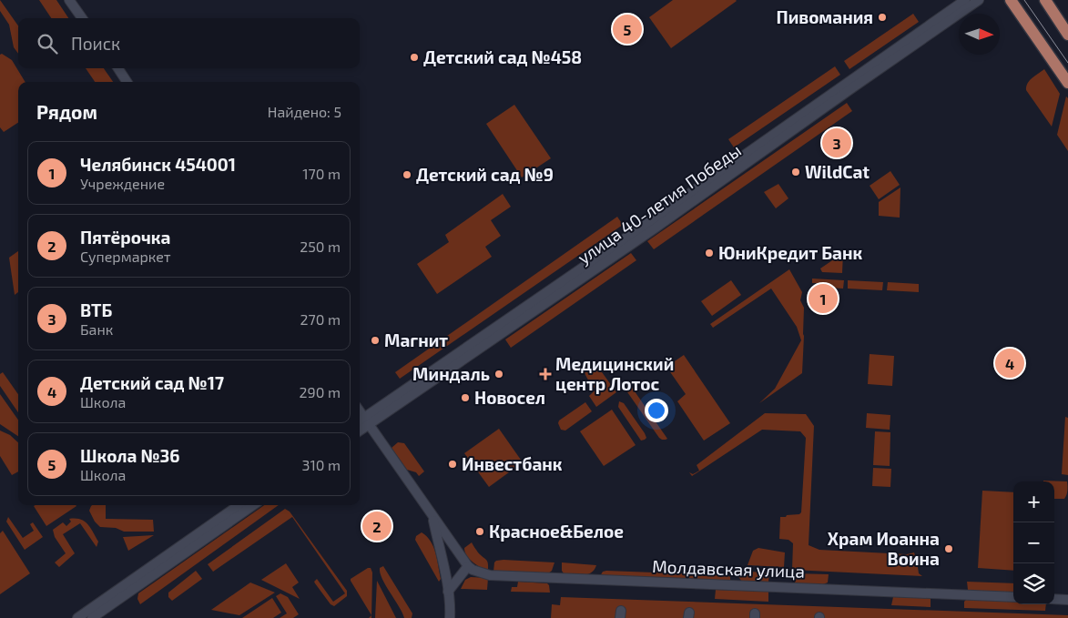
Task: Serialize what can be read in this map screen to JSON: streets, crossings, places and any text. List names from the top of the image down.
{
  "streets": {
    "street": ["улица 40-летия Победы", "Молдавская улица"]
  },
  "places": {
    "other": [
      "Пивомания",
      "Детский сад №458",
      "WildCat",
      "Детский сад №9",
      "ЮниКредит Банк",
      "Магнит",
      "Миндаль",
      "Новосел",
      "Инвестбанк",
      "Красное&Белое",
      "Храм Иоанна Воина"
    ],
    "health": ["Медицинский центр Лотос"]
  },
  "north": "right",
  "page": {
    "pins": [
      "5",
      "3",
      "1",
      "4",
      "2"
    ],
    "search": "Поиск",
    "heading": ["Рядом", "Найдено: 5"],
    "list": [
      {
        "mark": "1",
        "name": "Челябинск 454001",
        "note": "Учреждение",
        "value": "170 m"
      },
      {
        "mark": "2",
        "name": "Пятёрочка",
        "note": "Супермаркет",
        "value": "250 m"
      },
      {
        "mark": "3",
        "name": "ВТБ",
        "note": "Банк",
        "value": "270 m"
      },
      {
        "mark": "4",
        "name": "Детский сад №17",
        "note": "Школа",
        "value": "290 m"
      },
      {
        "mark": "5",
        "name": "Школа №36",
        "note": "Школа",
        "value": "310 m"
      }
    ],
    "map_buttons": ["+", "−"]
  }
}
